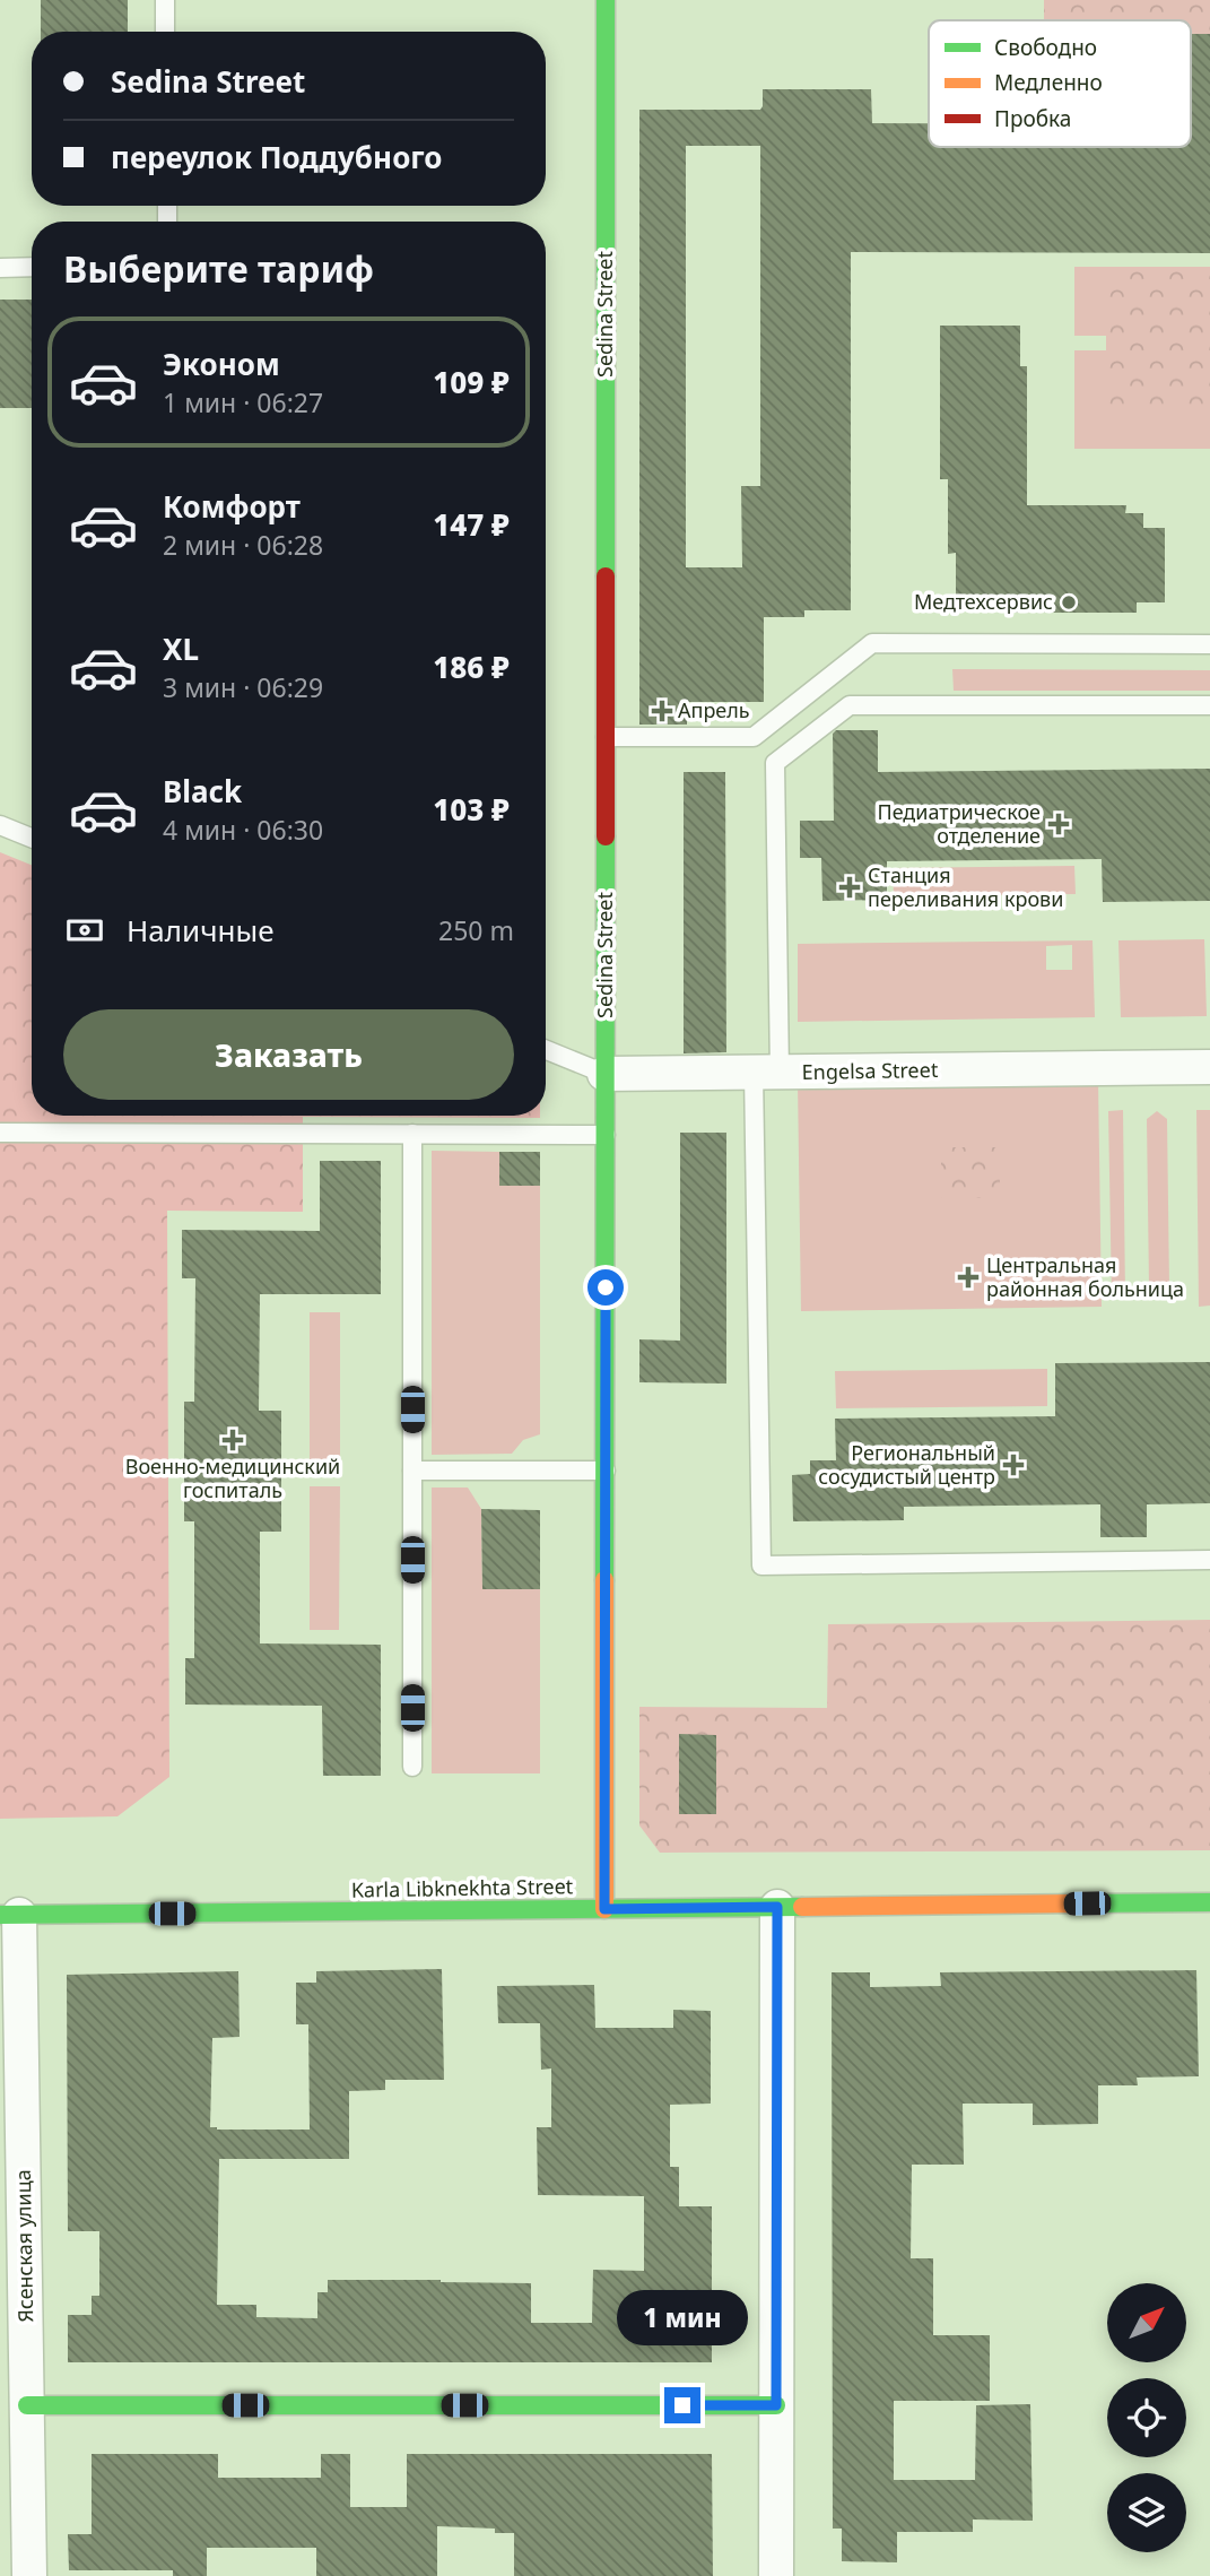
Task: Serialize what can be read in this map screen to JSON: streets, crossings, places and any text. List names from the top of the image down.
{
  "streets": {
    "street": [
      "Sedina Street",
      "Engelsa Street",
      "Karla Libknekhta Street",
      "Ясенская улица"
    ]
  },
  "crossings": [
    ["Sedina Street", "Engelsa Street"],
    ["Sedina Street", "Karla Libknekhta Street"],
    ["Karla Libknekhta Street", "Ясенская улица"]
  ],
  "places": {
    "other": ["Медтехсервис"],
    "health": [
      "Апрель",
      "Педиатрическое отделение",
      "Станция переливания крови",
      "Центральная районная больница",
      "Военно-медицинский госпиталь",
      "Региональный сосудистый центр"
    ]
  },
  "legend": ["Свободно", "Медленно", "Пробка"],
  "north": "top right",
  "page": {
    "banner": ["Sedina Street", "переулок Поддубного"],
    "heading": "Выберите тариф",
    "list": [
      {
        "name": "Эконом",
        "note": "1 мин · 06:27",
        "value": "109 ₽"
      },
      {
        "name": "Комфорт",
        "note": "2 мин · 06:28",
        "value": "147 ₽"
      },
      {
        "name": "XL",
        "note": "3 мин · 06:29",
        "value": "186 ₽"
      },
      {
        "name": "Black",
        "note": "4 мин · 06:30",
        "value": "103 ₽"
      }
    ],
    "pay": ["Наличные", "250 m"],
    "buttons": "Заказать",
    "bubble": "1 мин"
  }
}
